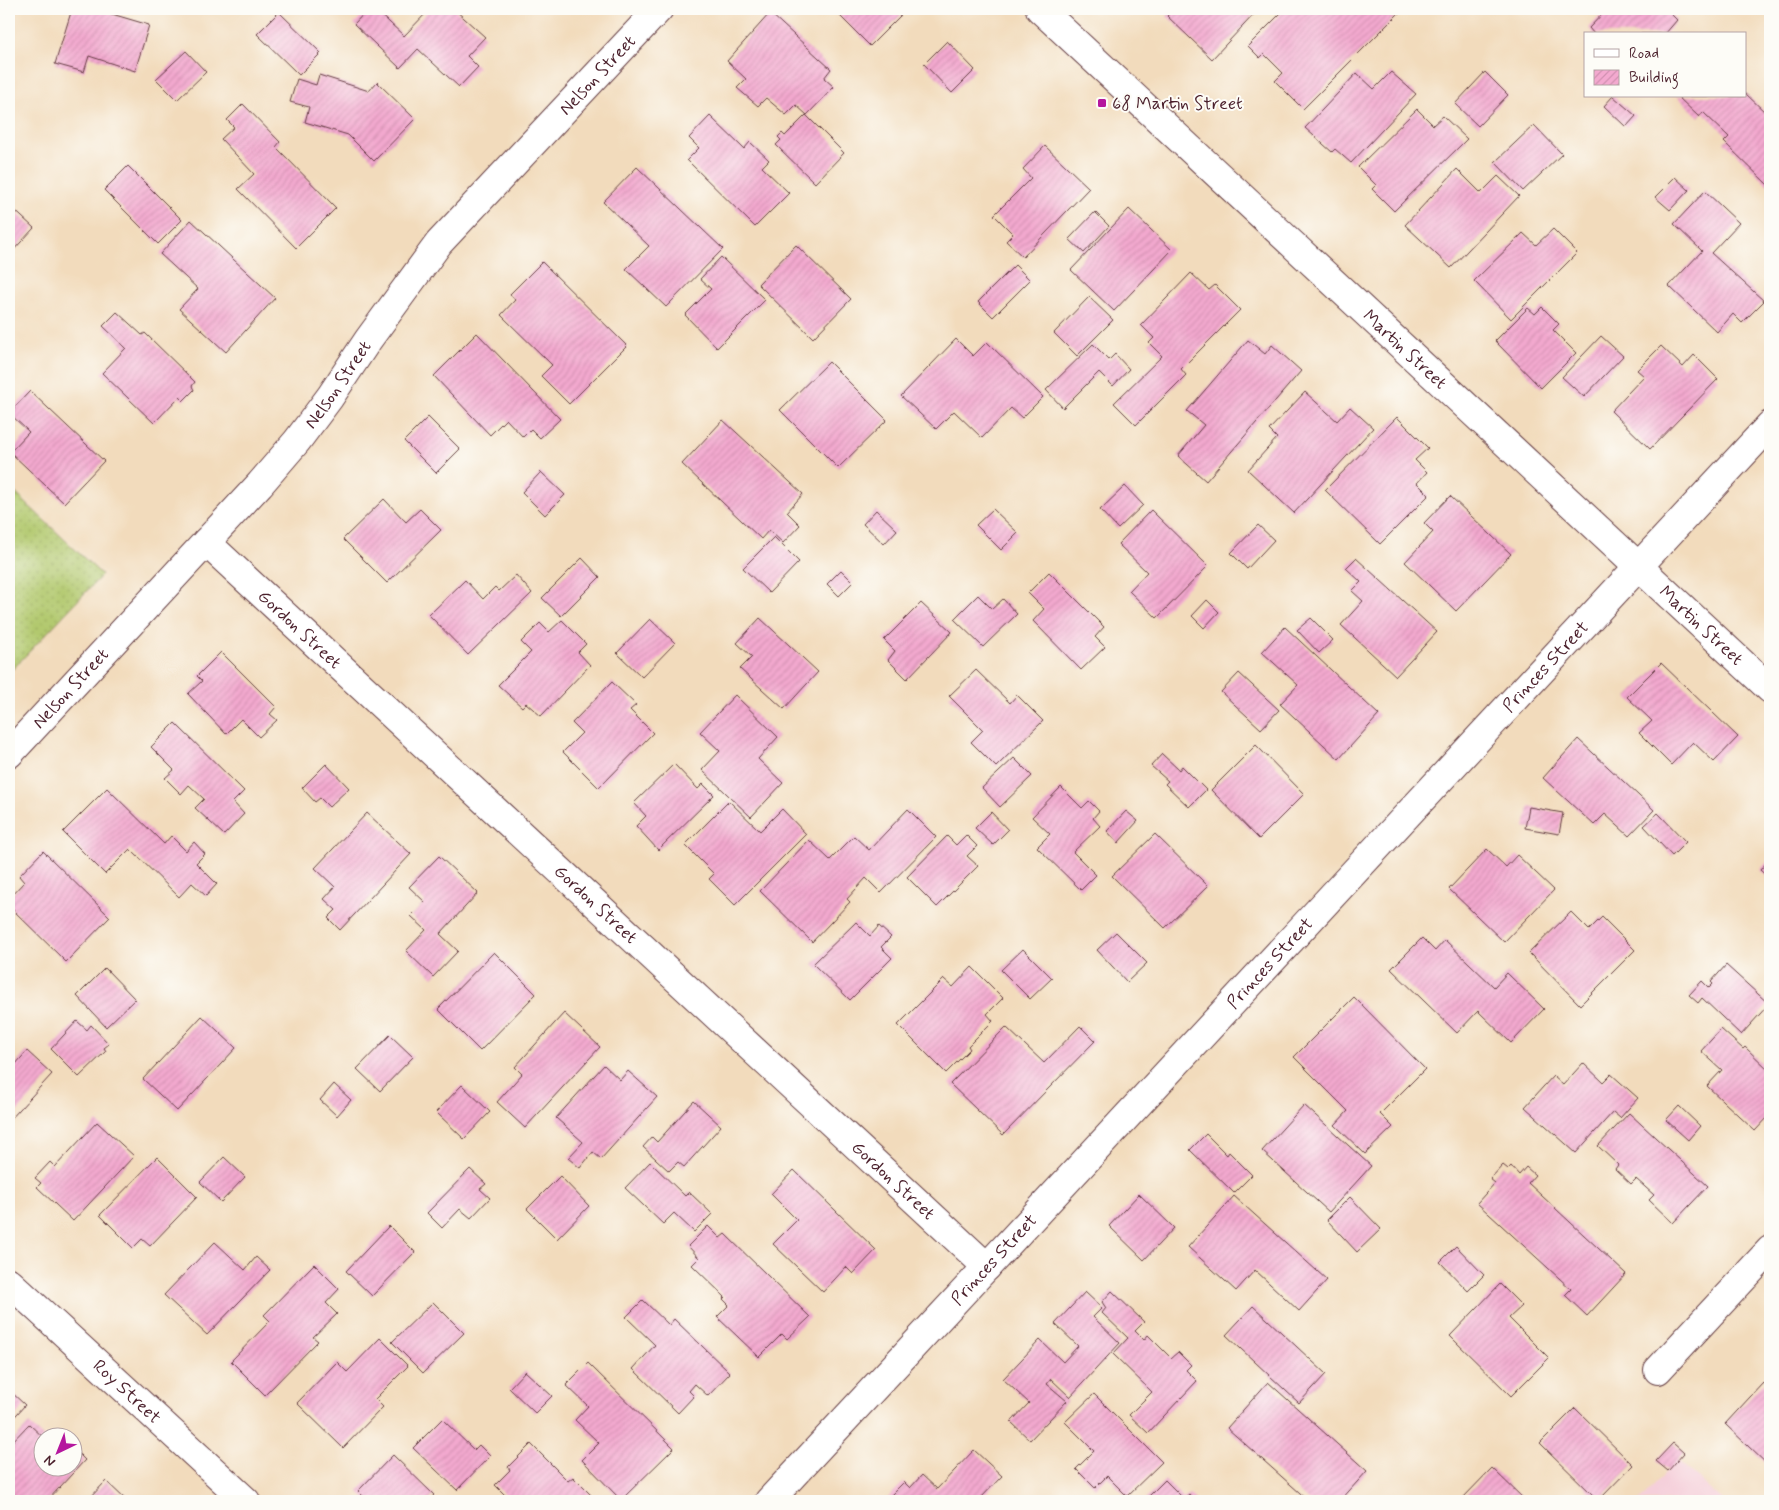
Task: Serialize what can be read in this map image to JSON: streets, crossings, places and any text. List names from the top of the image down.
{
  "streets": {
    "street": [
      "Nelson Street",
      "Martin Street",
      "Gordon Street",
      "Princes Street",
      "Roy Street"
    ]
  },
  "crossings": [
    ["Nelson Street", "Gordon Street"],
    ["Martin Street", "Princes Street"],
    ["Gordon Street", "Princes Street"]
  ],
  "places": {
    "transit": ["68 Martin Street"]
  },
  "legend": ["Road", "Building"],
  "north": "bottom left"
}
